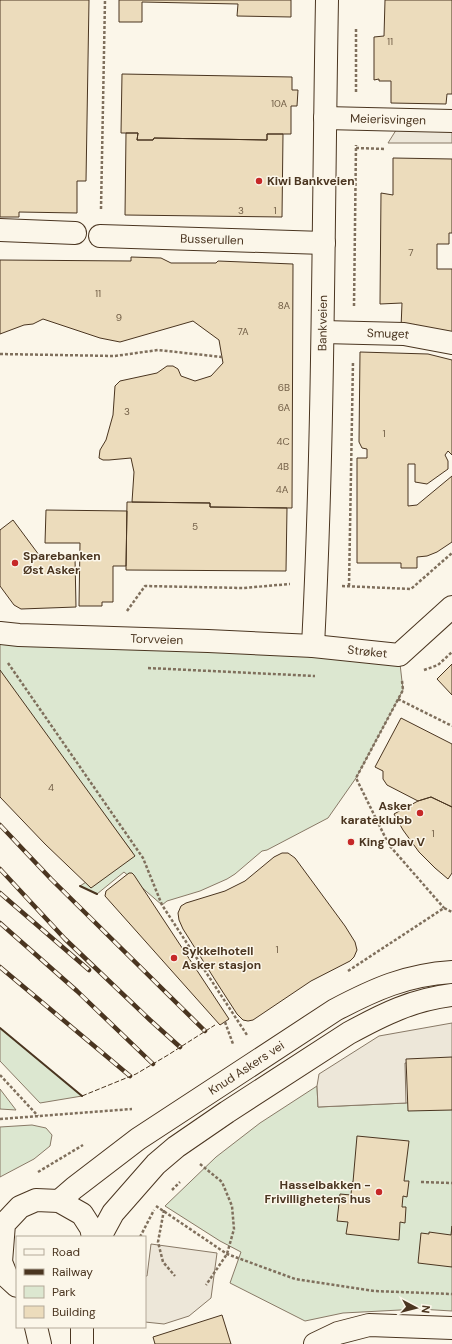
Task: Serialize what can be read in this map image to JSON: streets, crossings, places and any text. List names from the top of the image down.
{
  "streets": {
    "street": [
      "Meierisvingen",
      "Busserullen",
      "Bankveien",
      "Smuget",
      "Torvveien",
      "Strøket",
      "Knud Askers vei"
    ]
  },
  "crossings": [
    ["Meierisvingen", "Bankveien"],
    ["Busserullen", "Bankveien"],
    ["Bankveien", "Smuget"],
    ["Bankveien", "Torvveien"],
    ["Bankveien", "Strøket"],
    ["Torvveien", "Strøket"]
  ],
  "places": [
    "Kiwi Bankveien",
    "Sparebanken Øst Asker",
    "Asker karateklubb",
    "King Olav V",
    "Sykkelhotell Asker stasjon",
    "Hasselbakken - Frivillighetens hus"
  ],
  "house_numbers": [
    "11",
    "10A",
    "3",
    "1",
    "7",
    "11",
    "8A",
    "9",
    "7A",
    "6B",
    "6A",
    "3",
    "1",
    "4C",
    "4B",
    "4A",
    "5",
    "4",
    "1",
    "1"
  ],
  "legend": [
    "Road",
    "Railway",
    "Park",
    "Building"
  ],
  "north": "right"
}
